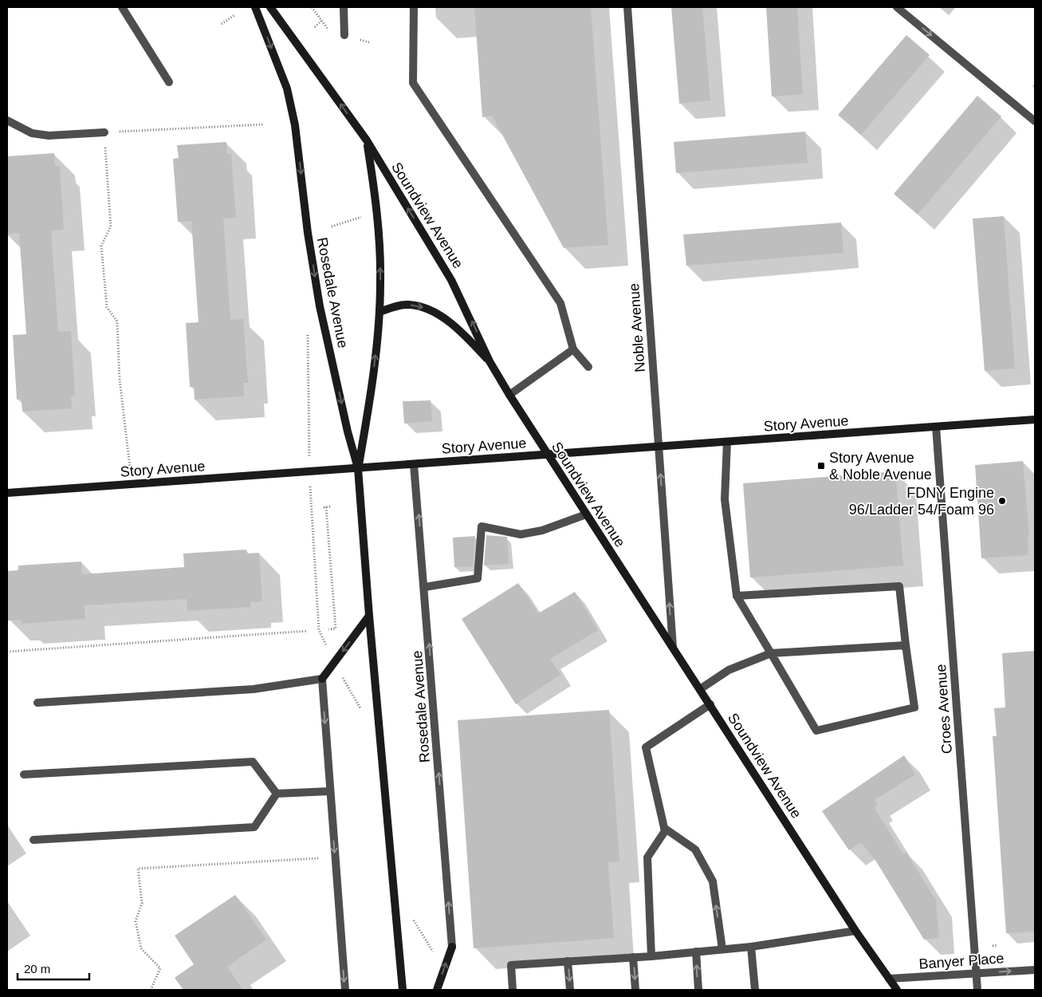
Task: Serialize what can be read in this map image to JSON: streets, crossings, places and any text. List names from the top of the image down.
{
  "streets": {
    "main road": ["Soundview Avenue", "Rosedale Avenue", "Story Avenue"],
    "street": ["Noble Avenue", "Croes Avenue", "Banyer Place"]
  },
  "crossings": [
    ["Soundview Avenue", "Rosedale Avenue"],
    ["Soundview Avenue", "Noble Avenue"],
    ["Soundview Avenue", "Story Avenue"],
    ["Soundview Avenue", "Banyer Place"],
    ["Rosedale Avenue", "Story Avenue"],
    ["Noble Avenue", "Story Avenue"],
    ["Story Avenue", "Croes Avenue"],
    ["Croes Avenue", "Banyer Place"]
  ],
  "one_way": ["Soundview Avenue", "Banyer Place"],
  "places": {
    "transit": ["Story Avenue & Noble Avenue"],
    "other": ["FDNY Engine 96/Ladder 54/Foam 96"]
  },
  "scale_bar": "20 m"
}
